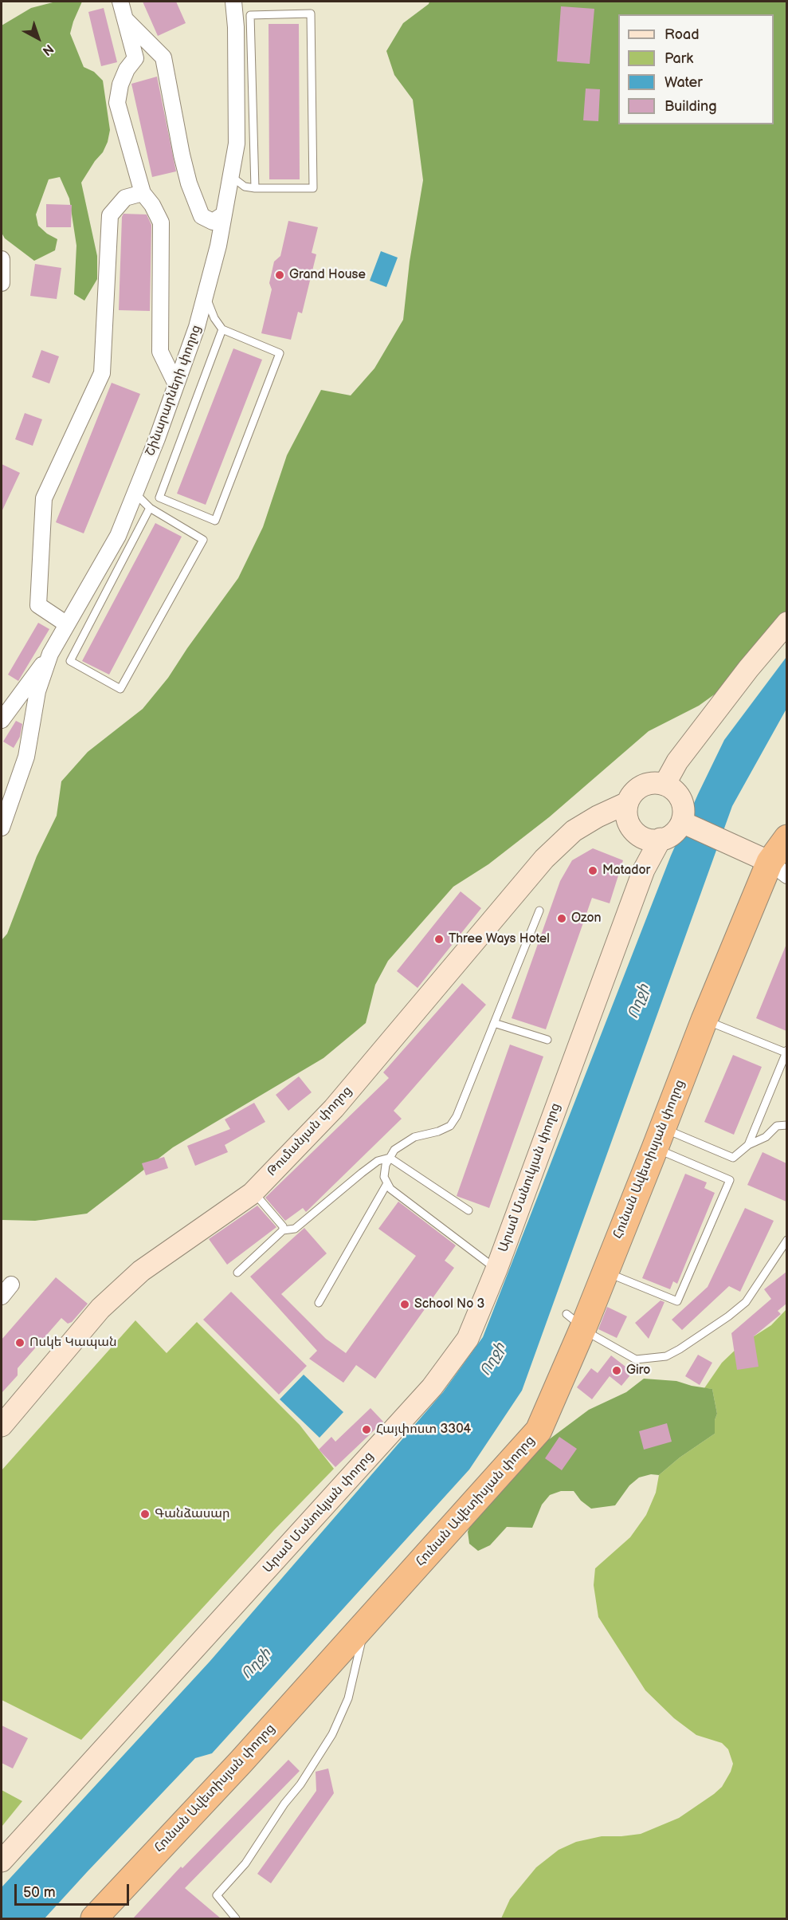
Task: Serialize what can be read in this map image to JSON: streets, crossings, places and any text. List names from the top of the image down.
{
  "streets": {
    "highway": ["Հունան Ավետիսյան փողոց"],
    "street": ["Շինարարների փողոց", "Թումանյան փողոց", "Արամ Մանուկյան փողոց"]
  },
  "crossings": [
    ["Թումանյան փողոց", "Արամ Մանուկյան փողոց"]
  ],
  "water": ["Ողջի"],
  "places": [
    "Grand House",
    "Matador",
    "Ozon",
    "Three Ways Hotel",
    "School No 3",
    "Ոսկե Կապան",
    "Giro",
    "Հայփոստ 3304",
    "Գանձասար"
  ],
  "legend": [
    "Road",
    "Park",
    "Water",
    "Building"
  ],
  "scale_bar": "50 m",
  "north": "bottom right"
}
